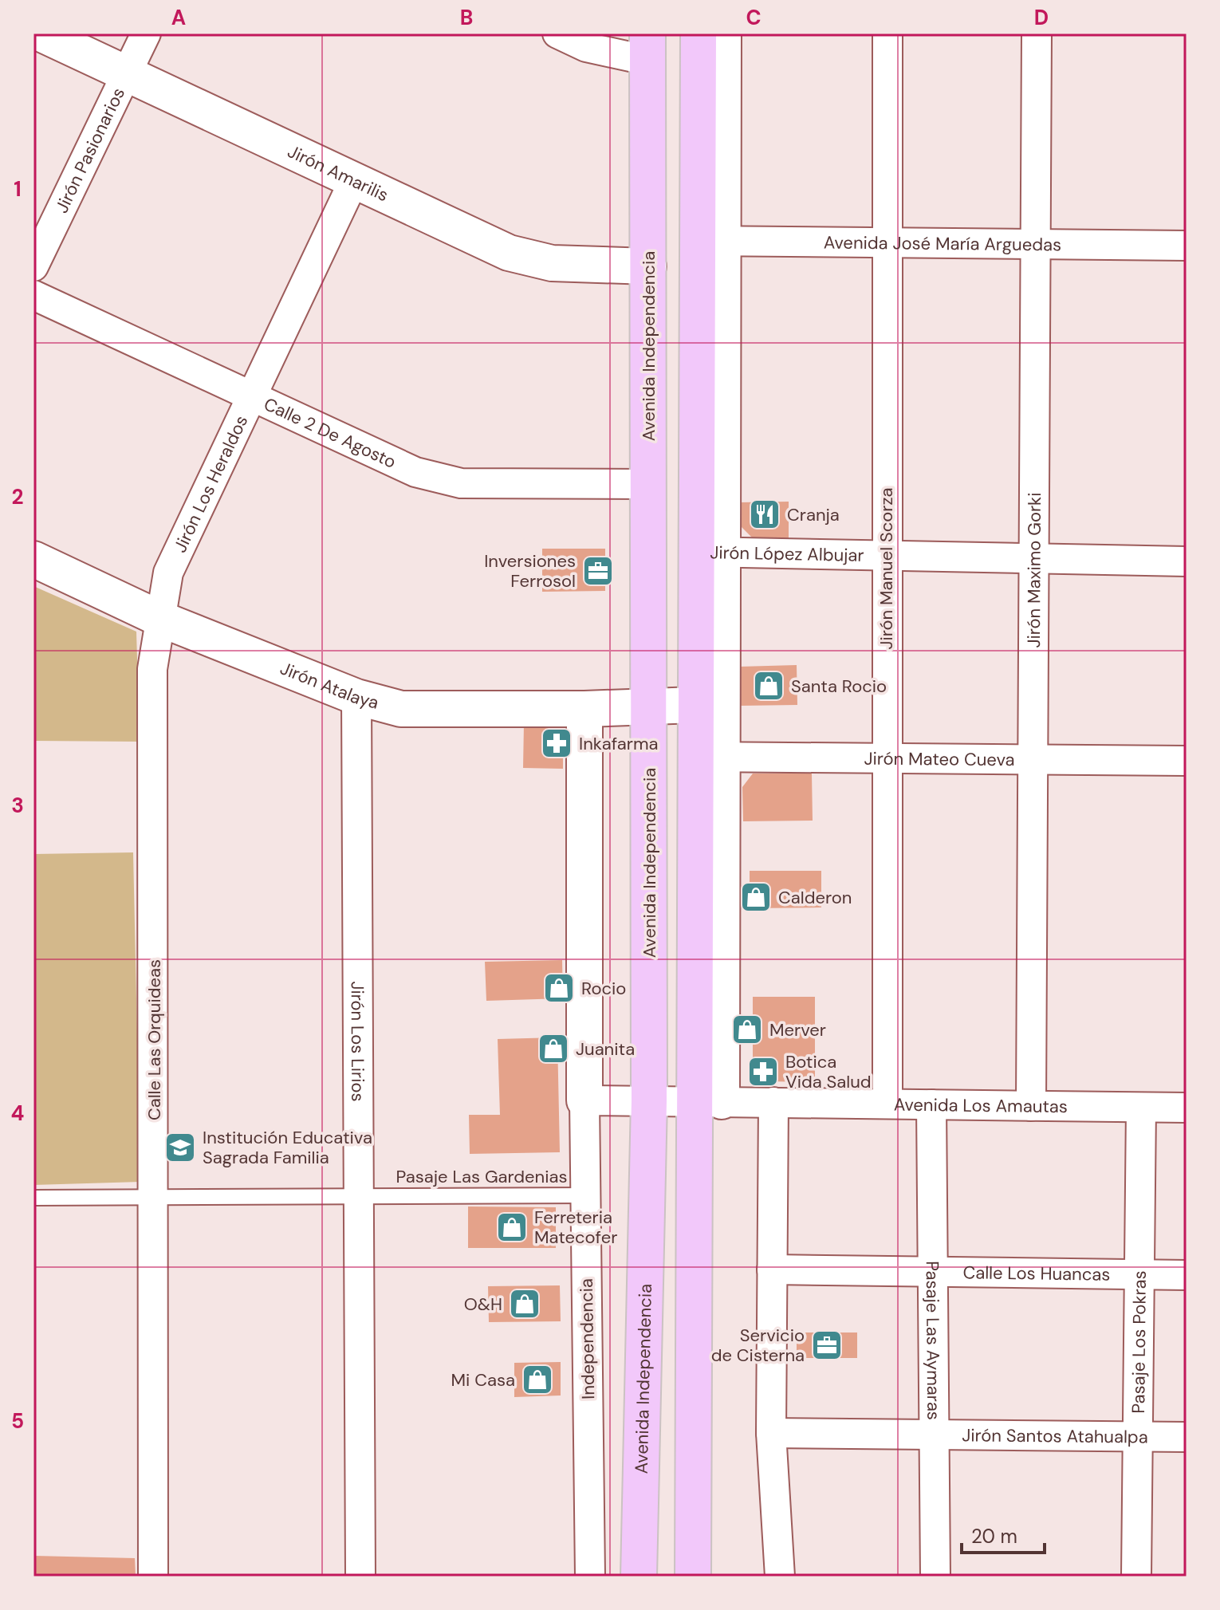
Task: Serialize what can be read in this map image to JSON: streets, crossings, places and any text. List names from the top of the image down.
{
  "streets": {
    "main road": ["Avenida Independencia"],
    "street": [
      "Jirón Pasionarios",
      "Jirón Amarilis",
      "Avenida José María Arguedas",
      "Calle 2 De Agosto",
      "Jirón Los Heraldos",
      "Jirón López Albujar",
      "Jirón Manuel Scorza",
      "Jirón Maximo Gorki",
      "Jirón Atalaya",
      "Jirón Mateo Cueva",
      "Calle Las Orquideas",
      "Jirón Los Lirios",
      "Avenida Los Amautas",
      "Calle Los Huancas",
      "Independencia",
      "Pasaje Las Aymaras",
      "Pasaje Los Pokras",
      "Jirón Santos Atahualpa"
    ],
    "lane": ["Pasaje Las Gardenias"]
  },
  "crossings": [
    ["Jirón Pasionarios", "Jirón Amarilis"],
    ["Jirón Amarilis", "Avenida Independencia"],
    ["Jirón Amarilis", "Jirón Los Heraldos"],
    ["Avenida José María Arguedas", "Jirón Manuel Scorza"],
    ["Avenida José María Arguedas", "Jirón Maximo Gorki"],
    ["Avenida Independencia", "Calle 2 De Agosto"],
    ["Avenida Independencia", "Jirón Atalaya"],
    ["Avenida Independencia", "Avenida Los Amautas"],
    ["Calle 2 De Agosto", "Jirón Los Heraldos"],
    ["Jirón Los Heraldos", "Jirón Atalaya"],
    ["Jirón Los Heraldos", "Calle Las Orquideas"],
    ["Jirón López Albujar", "Jirón Manuel Scorza"],
    ["Jirón López Albujar", "Jirón Maximo Gorki"],
    ["Jirón Manuel Scorza", "Jirón Mateo Cueva"],
    ["Jirón Manuel Scorza", "Avenida Los Amautas"],
    ["Jirón Maximo Gorki", "Jirón Mateo Cueva"],
    ["Jirón Maximo Gorki", "Avenida Los Amautas"],
    ["Jirón Atalaya", "Calle Las Orquideas"],
    ["Jirón Atalaya", "Jirón Los Lirios"],
    ["Calle Las Orquideas", "Pasaje Las Gardenias"],
    ["Jirón Los Lirios", "Pasaje Las Gardenias"],
    ["Avenida Los Amautas", "Independencia"],
    ["Avenida Los Amautas", "Pasaje Las Aymaras"],
    ["Avenida Los Amautas", "Pasaje Los Pokras"],
    ["Pasaje Las Gardenias", "Independencia"],
    ["Calle Los Huancas", "Pasaje Las Aymaras"],
    ["Calle Los Huancas", "Pasaje Los Pokras"],
    ["Pasaje Las Aymaras", "Jirón Santos Atahualpa"],
    ["Pasaje Los Pokras", "Jirón Santos Atahualpa"]
  ],
  "places": {
    "restaurant": ["Cranja"],
    "office": ["Inversiones Ferrosol", "Servicio de Cisterna"],
    "shop": [
      "Santa Rocio",
      "Calderon",
      "Rocio",
      "Merver",
      "Juanita",
      "Ferreteria Matecofer",
      "O&H",
      "Mi Casa"
    ],
    "pharmacy": ["Inkafarma", "Botica Vida Salud"],
    "school or university": ["Institución Educativa Sagrada Familia"]
  },
  "scale_bar": "20 m",
  "grid": {
    "columns": [
      "A",
      "B",
      "C",
      "D"
    ],
    "rows": [
      "1",
      "2",
      "3",
      "4",
      "5"
    ]
  }
}
